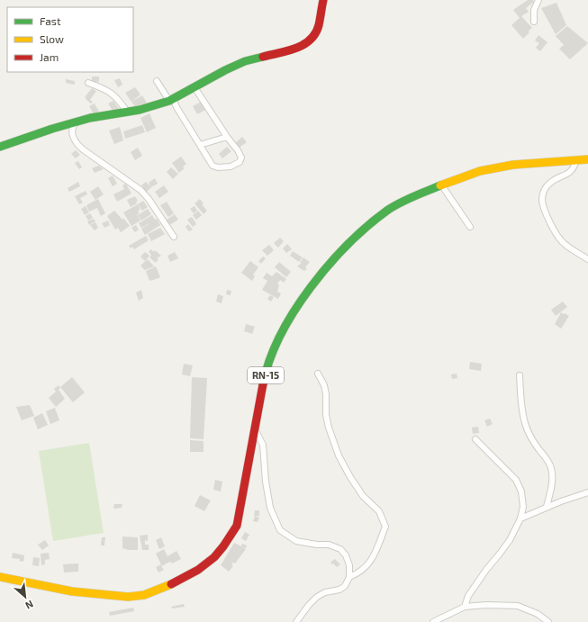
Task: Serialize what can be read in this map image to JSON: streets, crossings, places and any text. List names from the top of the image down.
{
  "streets": {
    "main road": ["RN-15"]
  },
  "legend": ["Fast", "Slow", "Jam"],
  "north": "bottom right"
}
